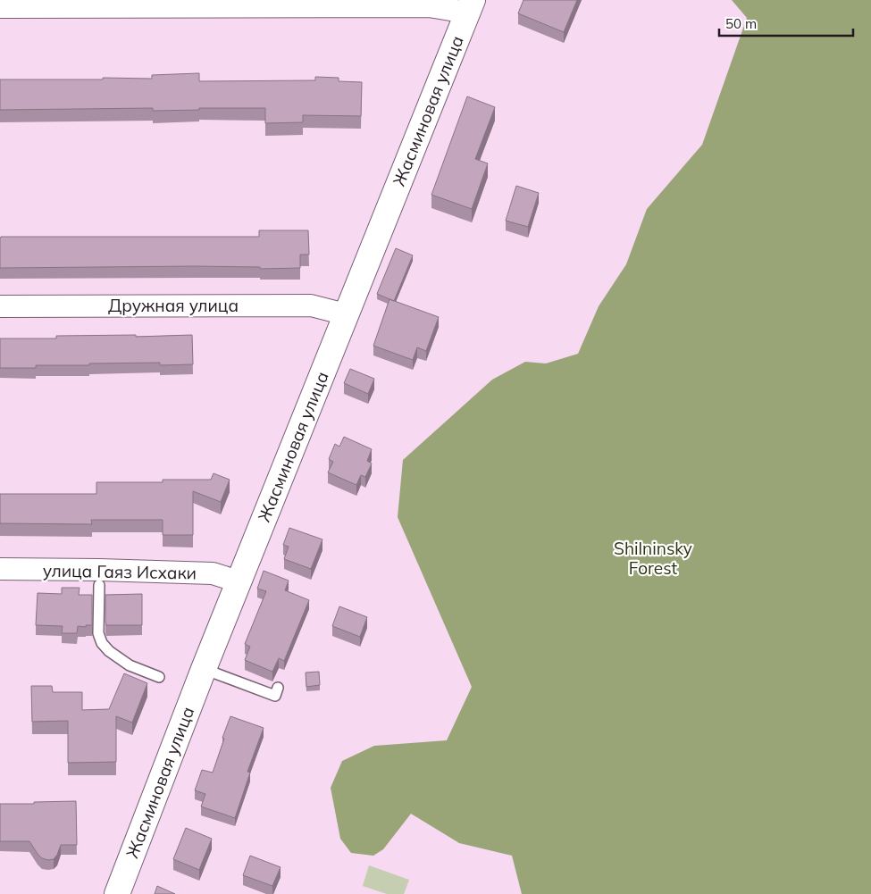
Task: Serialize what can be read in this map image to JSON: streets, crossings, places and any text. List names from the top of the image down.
{
  "streets": {
    "street": ["Жасминовая улица", "Дружная улица", "улица Гаяз Исхаки"]
  },
  "crossings": [
    ["Жасминовая улица", "Дружная улица"],
    ["Жасминовая улица", "улица Гаяз Исхаки"]
  ],
  "parks": ["Shilninsky Forest"],
  "scale_bar": "50 m"
}
